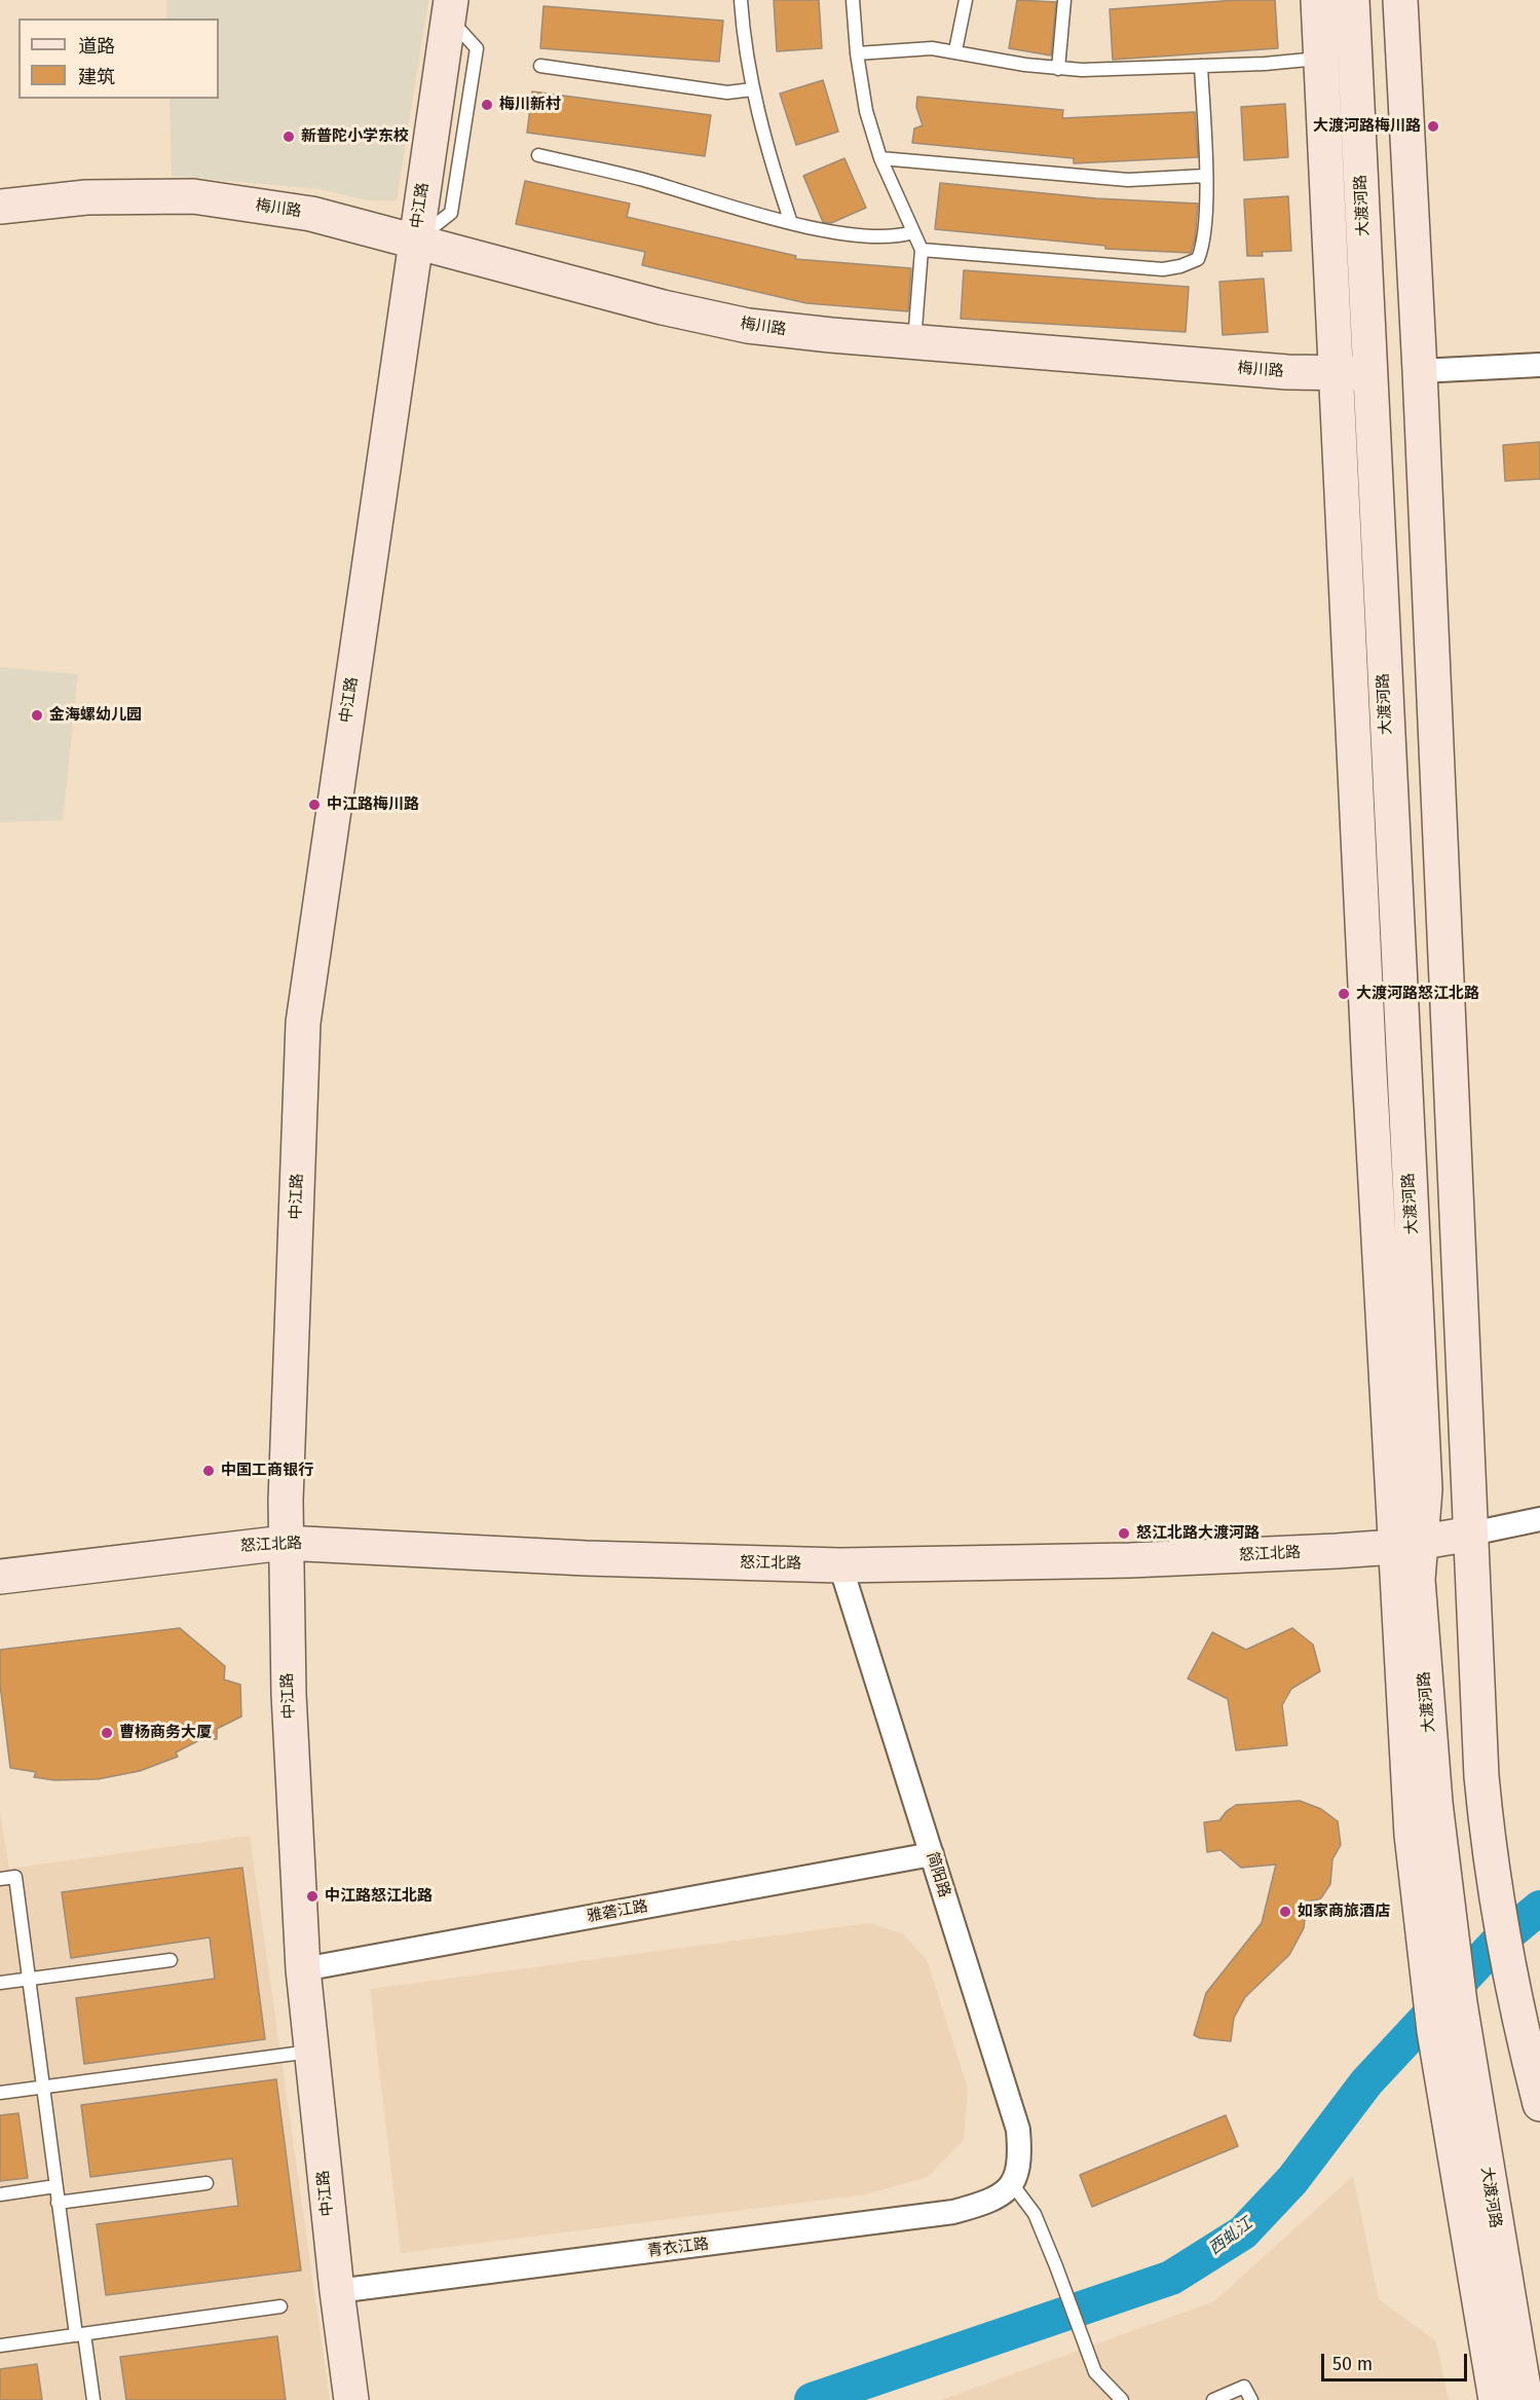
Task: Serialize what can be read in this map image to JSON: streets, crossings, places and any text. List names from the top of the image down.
{
  "streets": {
    "main road": [
      "中江路",
      "大渡河路",
      "梅川路",
      "怒江北路"
    ],
    "street": ["简阳路", "雅砻江路", "青衣江路"]
  },
  "crossings": [
    ["中江路", "梅川路"],
    ["中江路", "怒江北路"],
    ["中江路", "雅砻江路"],
    ["中江路", "青衣江路"],
    ["大渡河路", "梅川路"],
    ["大渡河路", "怒江北路"],
    ["怒江北路", "简阳路"],
    ["简阳路", "雅砻江路"],
    ["简阳路", "青衣江路"]
  ],
  "water": ["西虬江"],
  "places": [
    "梅川新村",
    "大渡河路梅川路",
    "新普陀小学东校",
    "金海螺幼儿园",
    "中江路梅川路",
    "大渡河路怒江北路",
    "中国工商银行",
    "怒江北路大渡河路",
    "曹杨商务大厦",
    "中江路怒江北路",
    "如家商旅酒店"
  ],
  "legend": ["道路", "建筑"],
  "scale_bar": "50 m"
}
